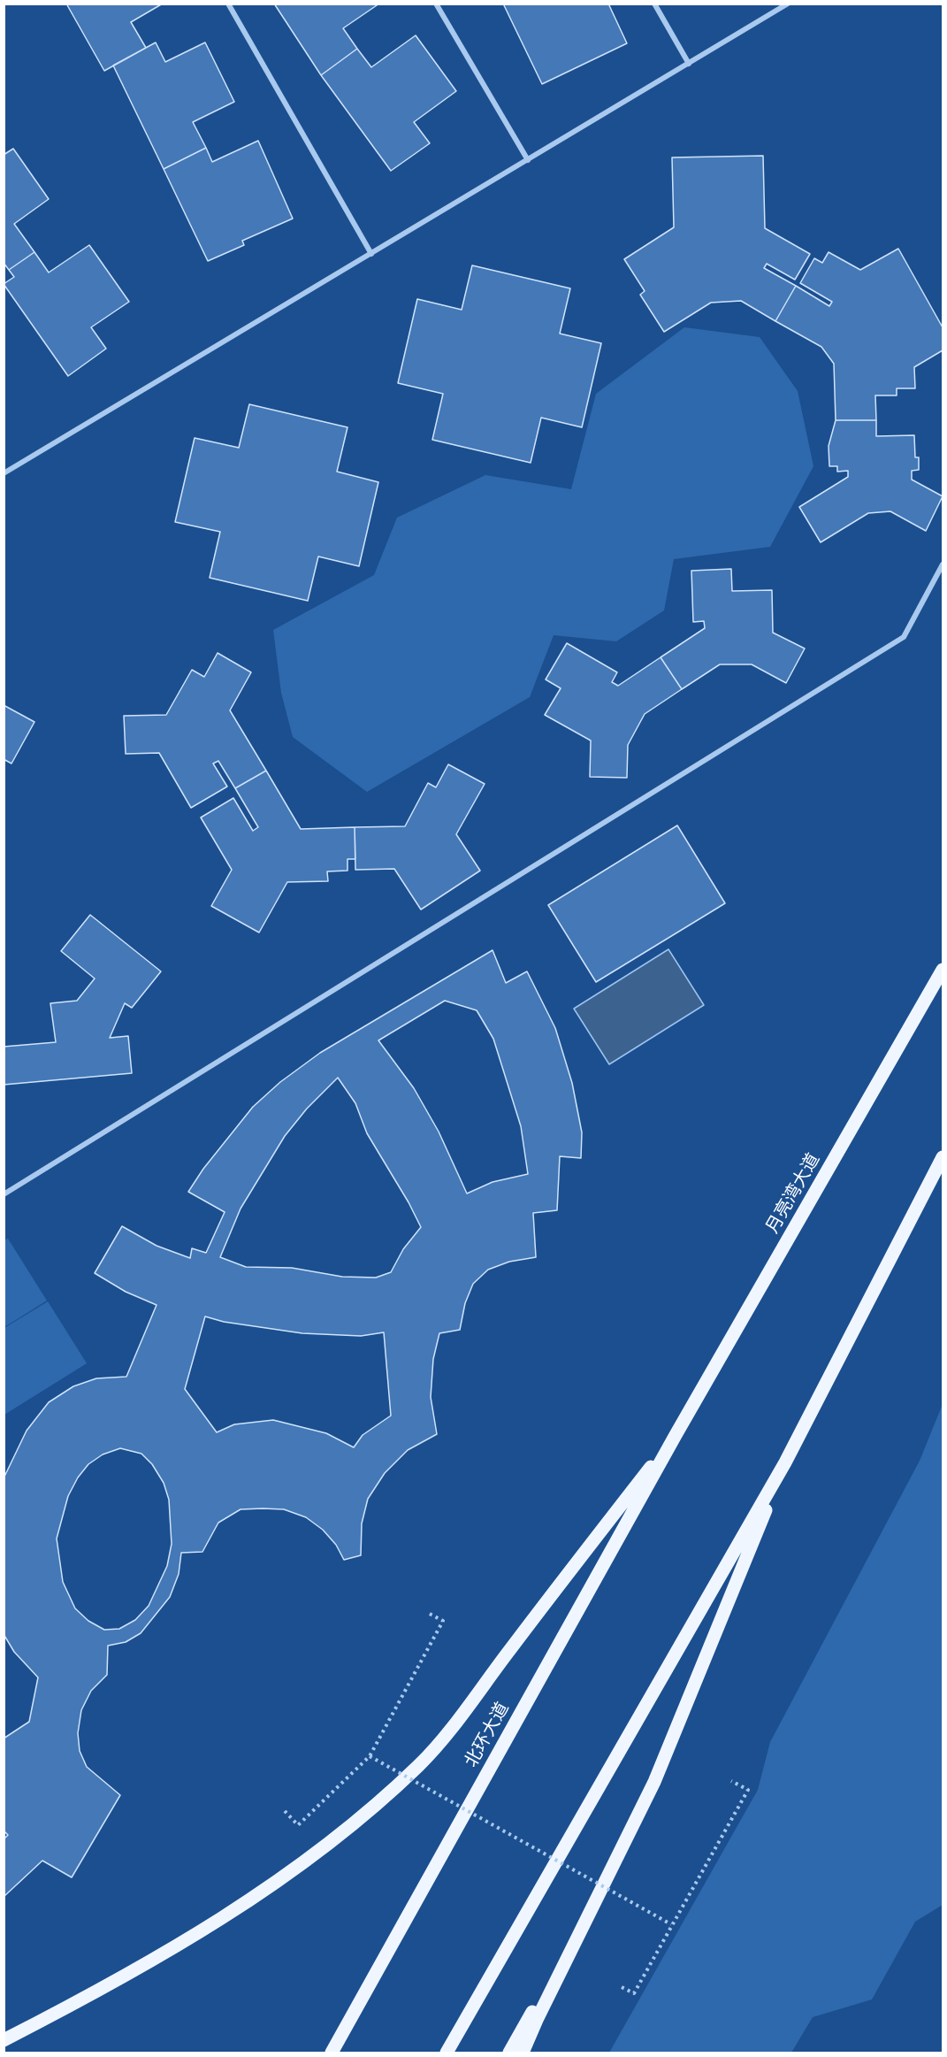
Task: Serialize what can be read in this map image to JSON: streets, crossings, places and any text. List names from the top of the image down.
{
  "streets": {
    "main road": ["月亮湾大道", "北环大道"]
  },
  "crossings": [
    ["月亮湾大道", "北环大道"]
  ]
}
